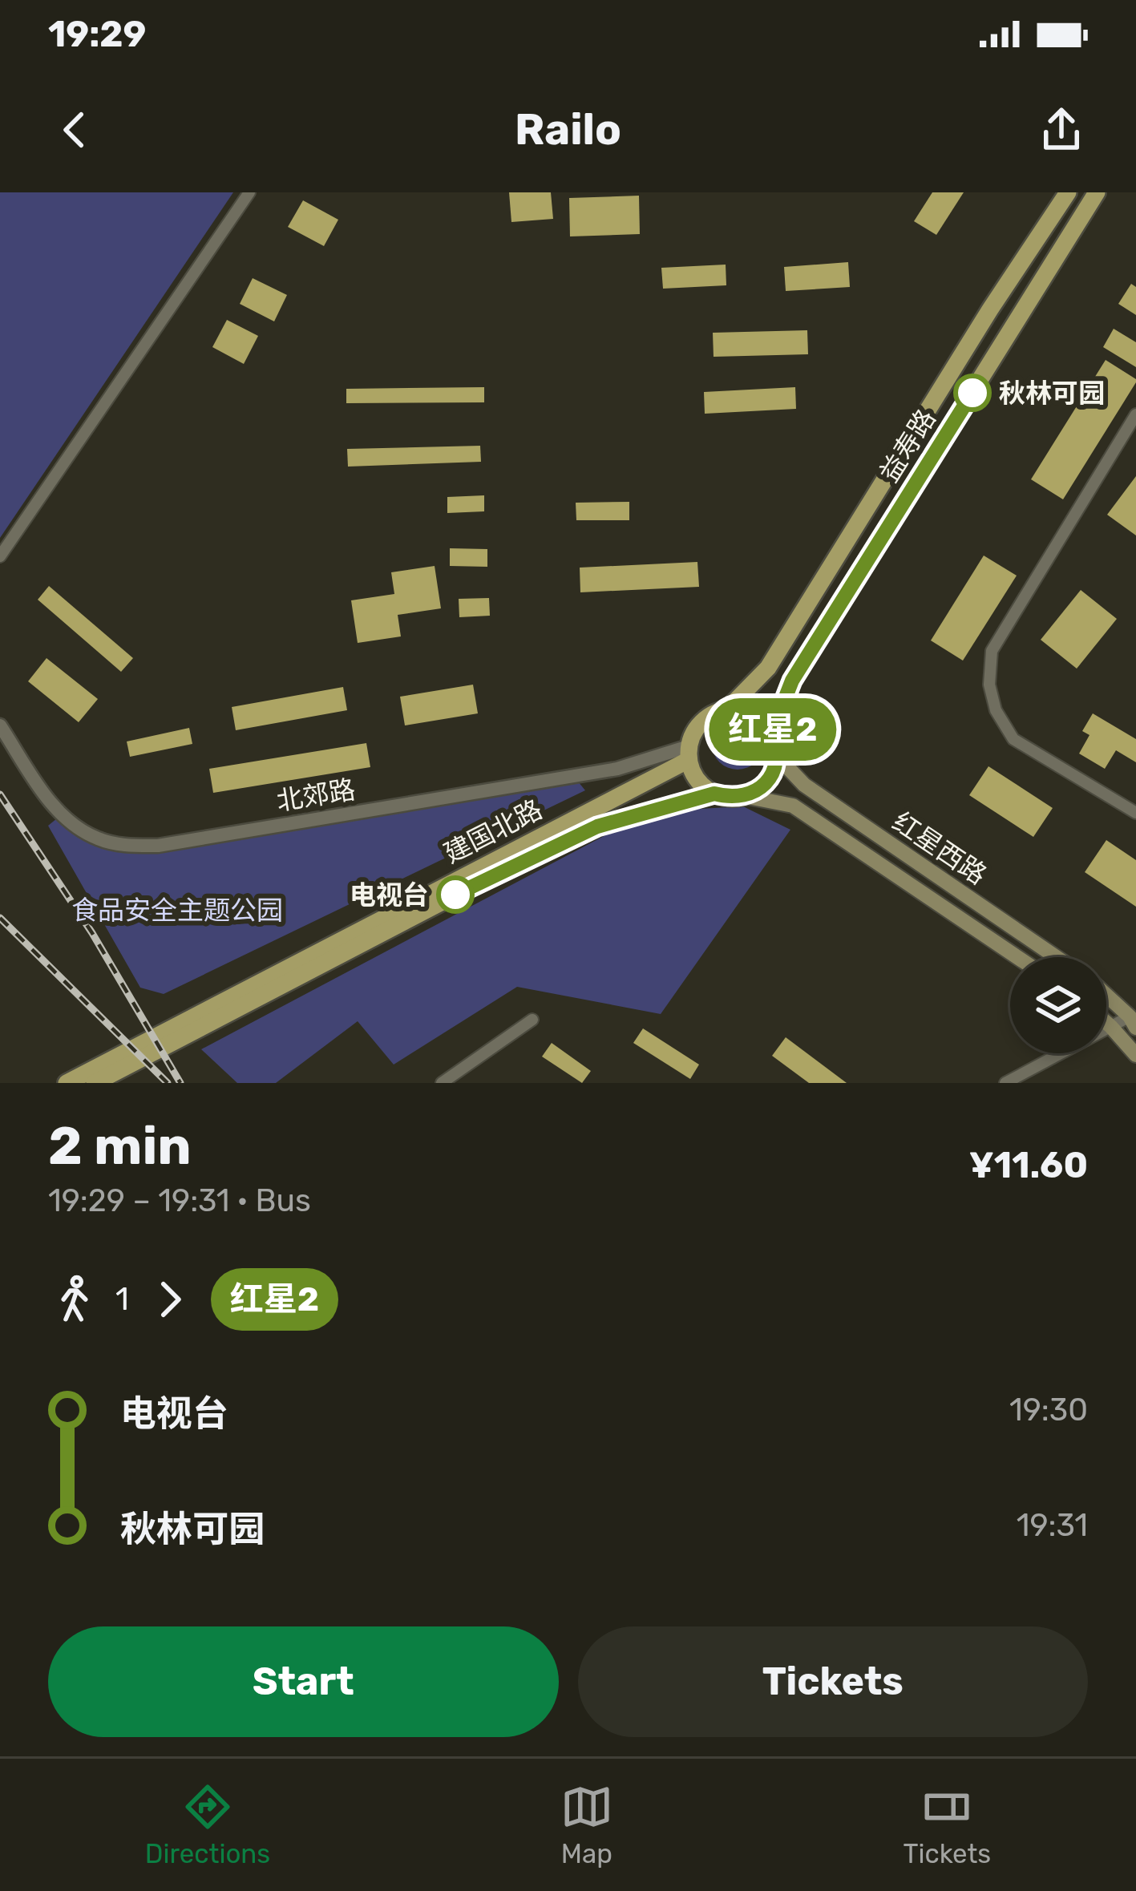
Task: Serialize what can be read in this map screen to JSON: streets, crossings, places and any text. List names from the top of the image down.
{
  "streets": {
    "main road": ["益寿路", "建国北路", "红星西路"],
    "street": ["北郊路"]
  },
  "crossings": [
    ["益寿路", "北郊路"],
    ["益寿路", "建国北路"],
    ["益寿路", "红星西路"],
    ["北郊路", "建国北路"],
    ["北郊路", "红星西路"],
    ["建国北路", "红星西路"]
  ],
  "parks": ["食品安全主题公园"],
  "places": ["秋林可园", "电视台"],
  "lines": ["bus line 红星2"],
  "page": {
    "status": "19:29",
    "header": "Railo",
    "on_map": "红星2",
    "heading": ["2 min", "19:29 – 19:31 · Bus", "¥11.60"],
    "legs": ["1", "红星2"],
    "list": [
      {
        "name": "电视台",
        "value": "19:30"
      },
      {
        "name": "秋林可园",
        "value": "19:31"
      }
    ],
    "buttons": ["Start", "Tickets"],
    "tabs": ["Directions", "Map", "Tickets"]
  }
}
